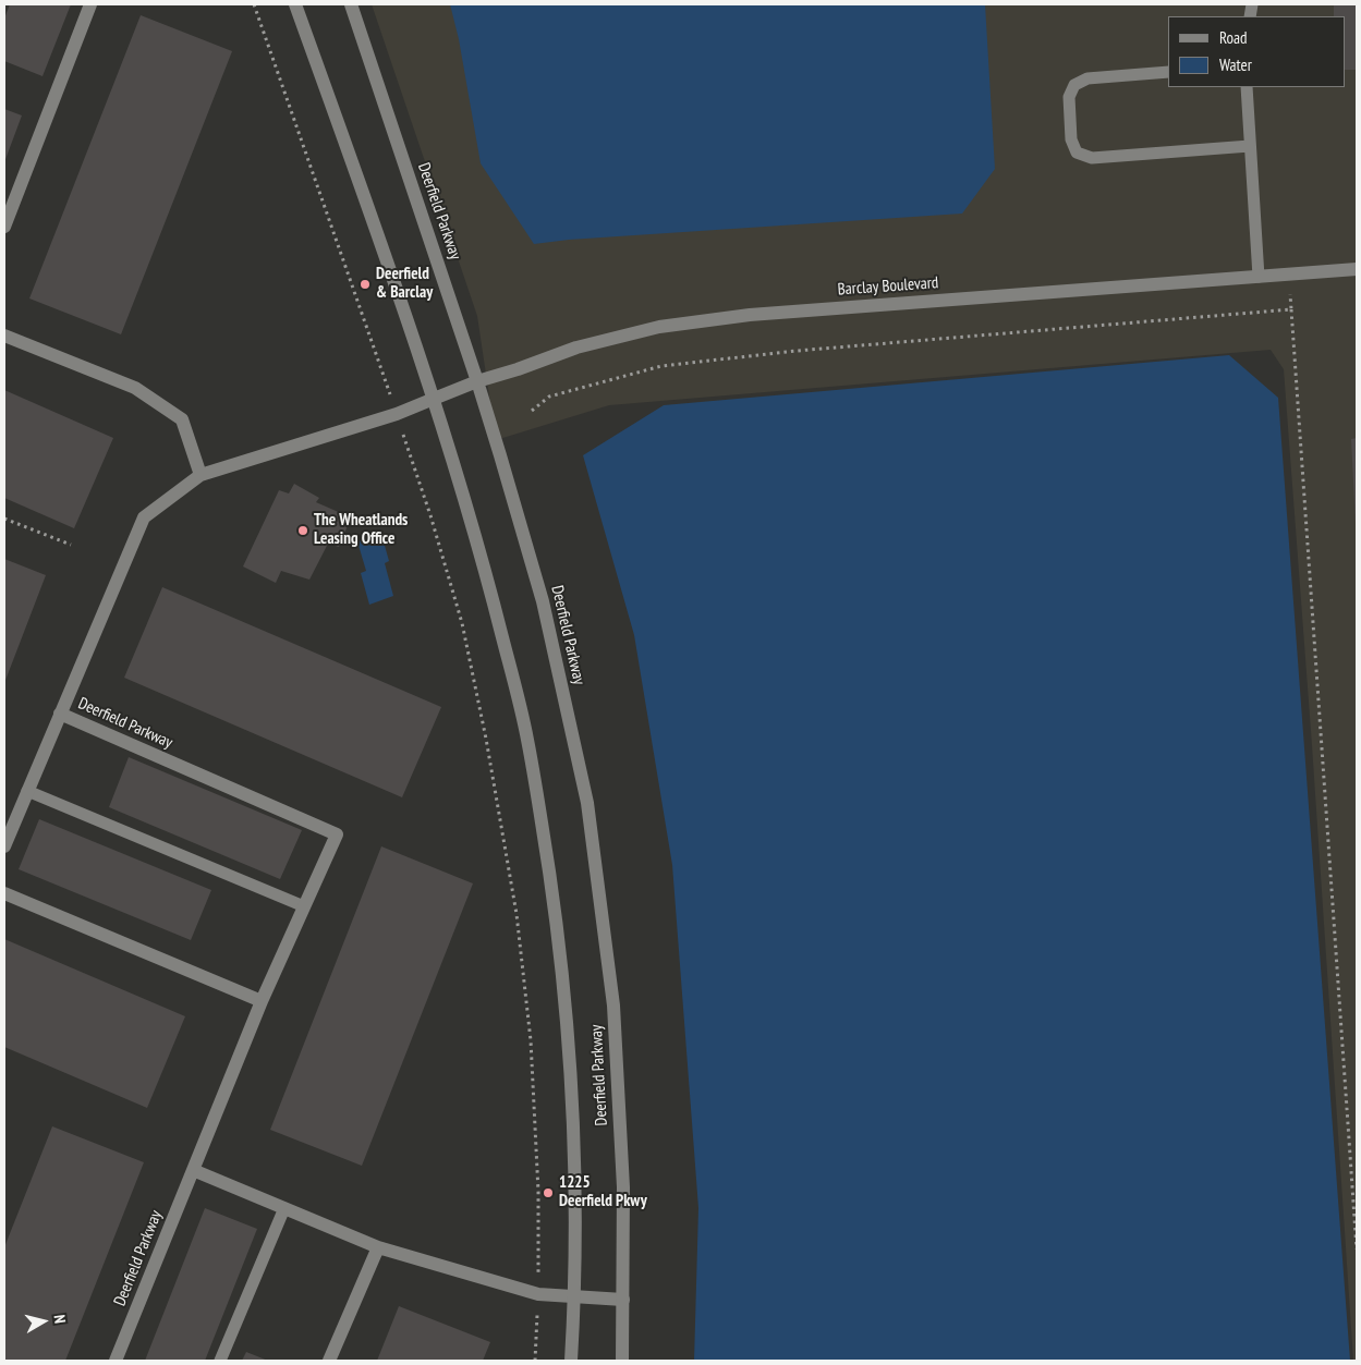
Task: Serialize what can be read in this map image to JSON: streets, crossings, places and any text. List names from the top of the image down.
{
  "streets": {
    "street": ["Deerfield Parkway", "Barclay Boulevard"]
  },
  "crossings": [
    ["Deerfield Parkway", "Barclay Boulevard"]
  ],
  "places": ["Deerfield & Barclay", "The Wheatlands Leasing Office", "1225 Deerfield Pkwy"],
  "legend": ["Road", "Water"],
  "north": "right"
}
